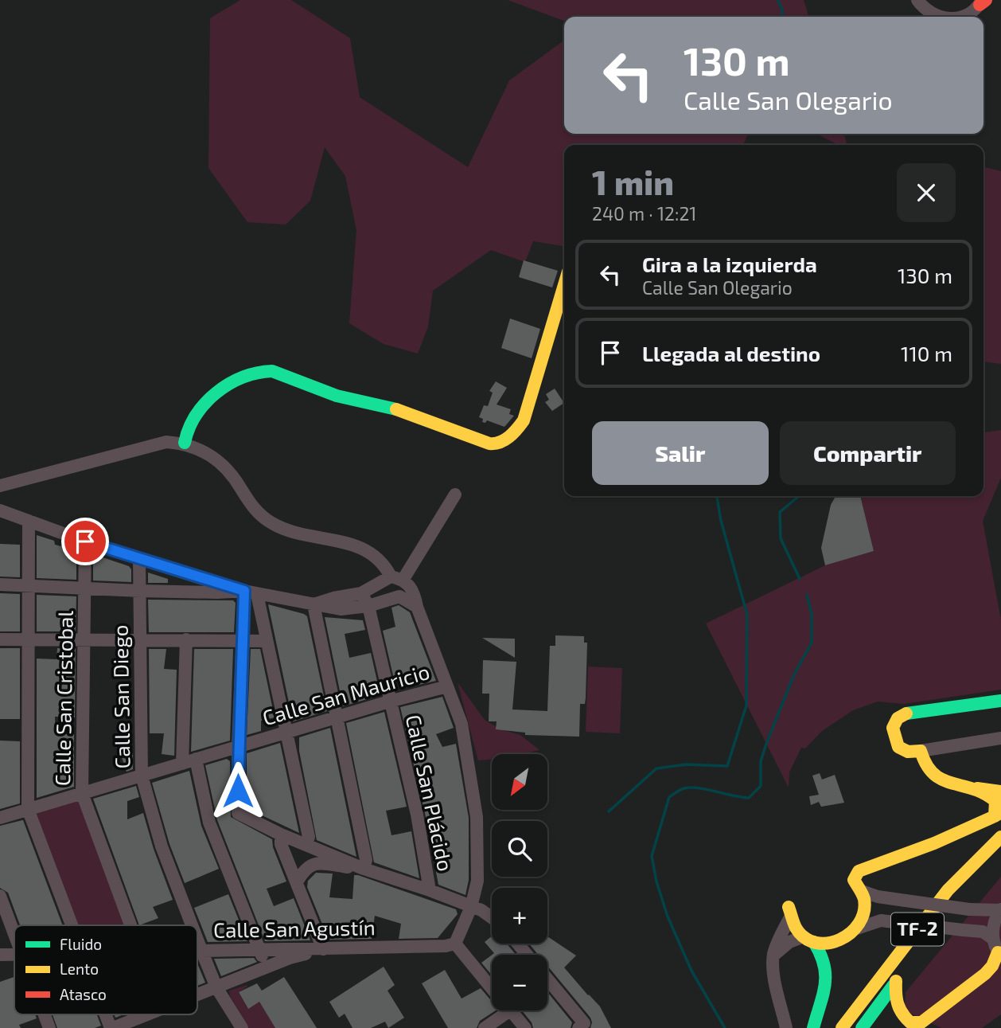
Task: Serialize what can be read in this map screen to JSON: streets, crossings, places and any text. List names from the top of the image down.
{
  "streets": {
    "main road": ["TF-2"],
    "street": [
      "Calle San Mauricio",
      "Calle San Diego",
      "Calle San Cristobal",
      "Calle San Plácido",
      "Calle San Agustín"
    ]
  },
  "crossings": [
    ["Calle San Mauricio", "Calle San Diego"],
    ["Calle San Mauricio", "Calle San Cristobal"],
    ["Calle San Mauricio", "Calle San Plácido"],
    ["Calle San Diego", "Calle San Agustín"]
  ],
  "legend": ["Fluido", "Lento", "Atasco"],
  "north": "bottom left",
  "page": {
    "turn": ["130 m", "Calle San Olegario"],
    "heading": ["1 min", "240 m · 12:21"],
    "list": [
      {
        "name": "Gira a la izquierda",
        "note": "Calle San Olegario",
        "value": "130 m"
      },
      {
        "name": "Llegada al destino",
        "value": "110 m"
      }
    ],
    "buttons": ["Salir", "Compartir"],
    "map_buttons": ["+", "−"]
  }
}
